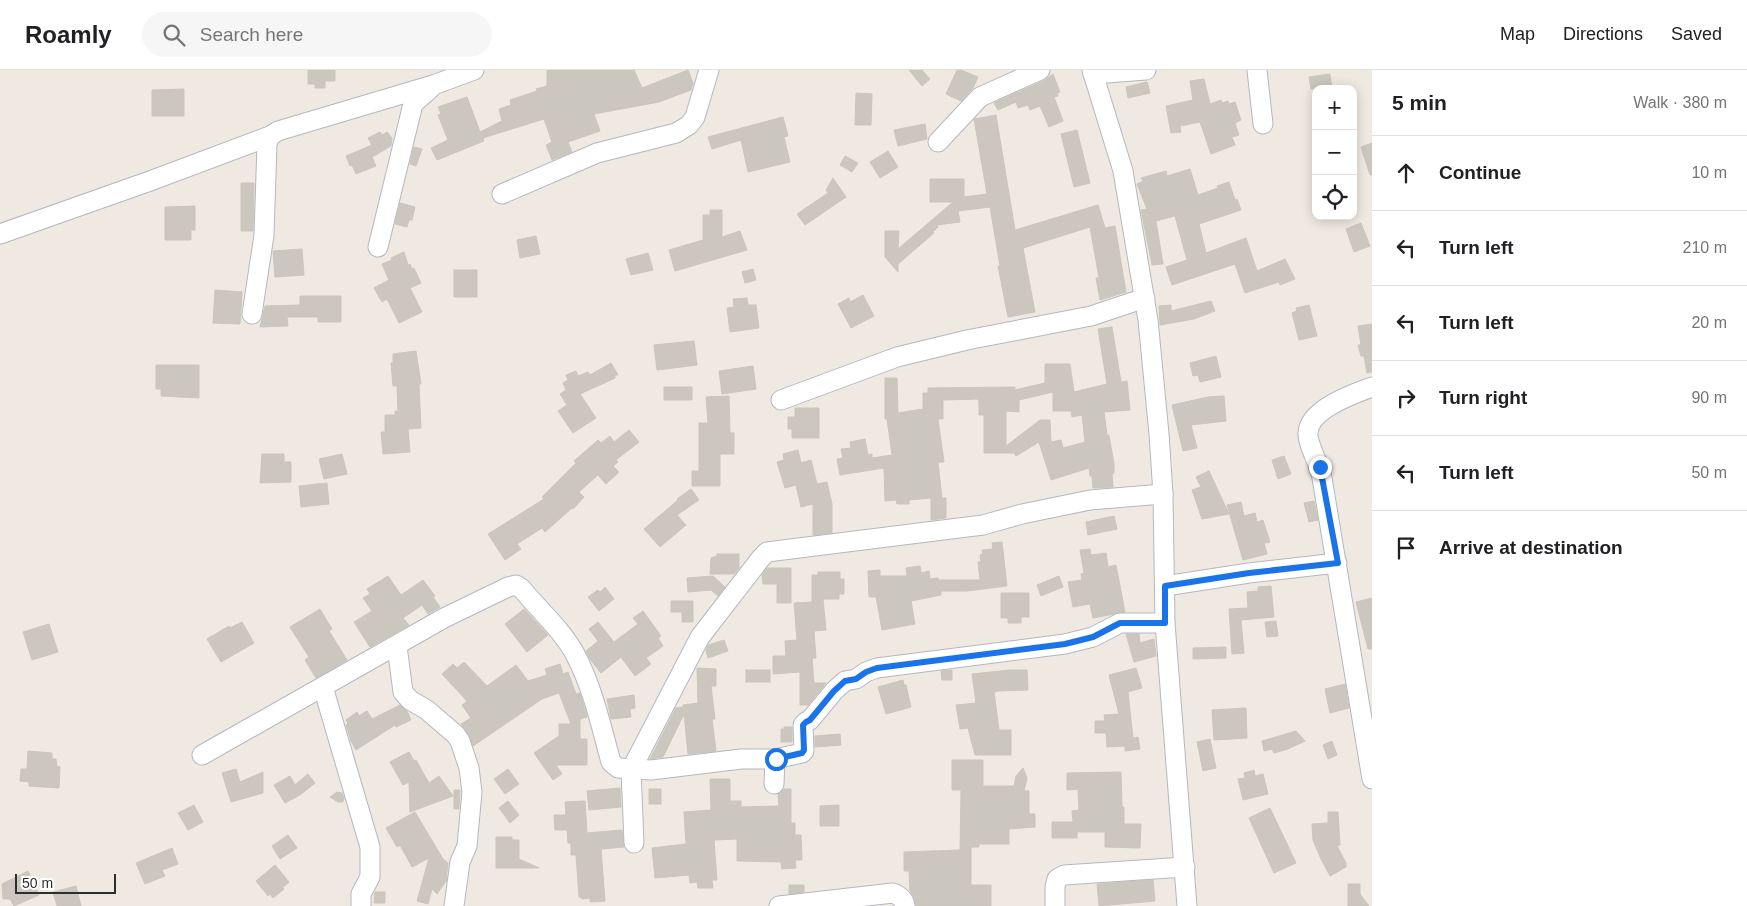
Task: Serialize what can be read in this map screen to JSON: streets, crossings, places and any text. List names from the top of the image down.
{
  "scale_bar": "50 m",
  "page": {
    "header": "Roamly",
    "search": "Search here",
    "nav": ["Map", "Directions", "Saved"],
    "heading": ["5 min", "Walk · 380 m"],
    "map_buttons": ["+", "−"],
    "list": [
      ["Continue", "10 m"],
      ["Turn left", "210 m"],
      ["Turn left", "20 m"],
      ["Turn right", "90 m"],
      ["Turn left", "50 m"],
      "Arrive at destination"
    ],
    "scale": "50 m"
  }
}
